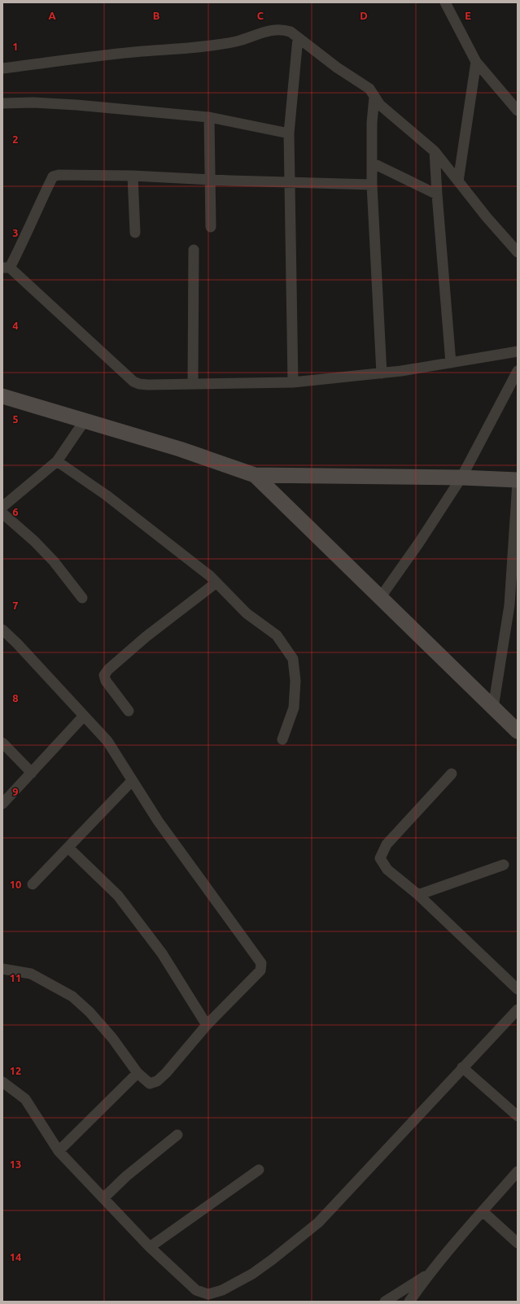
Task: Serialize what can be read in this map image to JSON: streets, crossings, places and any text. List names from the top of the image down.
{
  "grid": {
    "columns": [
      "A",
      "B",
      "C",
      "D",
      "E"
    ],
    "rows": [
      "1",
      "2",
      "3",
      "4",
      "5",
      "6",
      "7",
      "8",
      "9",
      "10",
      "11",
      "12",
      "13",
      "14"
    ]
  }
}
